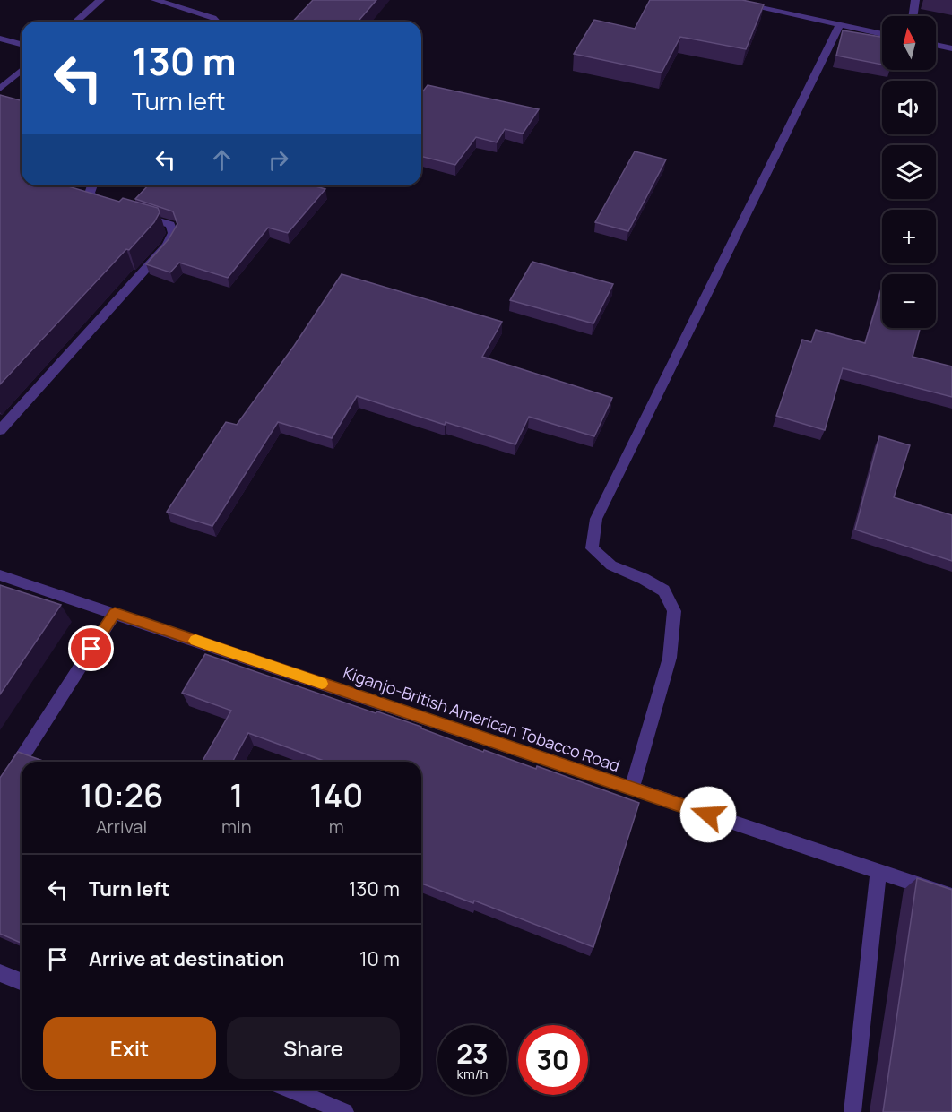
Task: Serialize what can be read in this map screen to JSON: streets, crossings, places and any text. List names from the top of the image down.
{
  "streets": {
    "street": ["Kiganjo-British American Tobacco Road"]
  },
  "north": "top",
  "page": {
    "map_buttons": ["+", "−"],
    "turn": ["130 m", "Turn left"],
    "eta": [
      "10:26",
      "Arrival",
      "1",
      "min",
      "140",
      "m"
    ],
    "list": [
      {
        "name": "Turn left",
        "value": "130 m"
      },
      {
        "name": "Arrive at destination",
        "value": "10 m"
      }
    ],
    "buttons": ["Exit", "Share"],
    "speed": "23 km/h",
    "limit": "30"
  }
}
